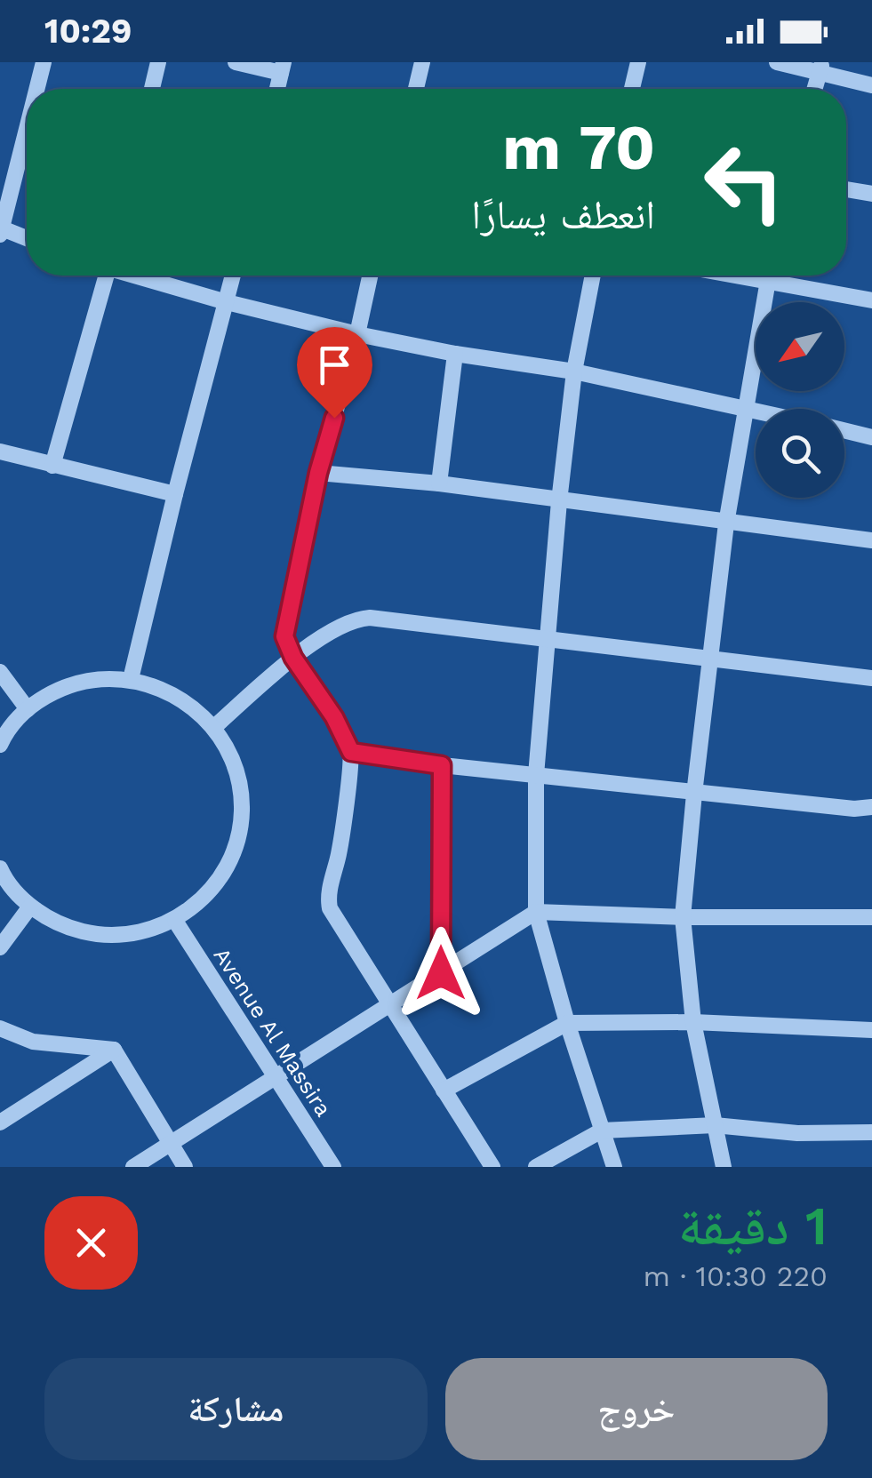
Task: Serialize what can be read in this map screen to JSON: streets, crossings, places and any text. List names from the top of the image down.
{
  "streets": {
    "street": ["Avenue Al Massira"]
  },
  "north": "bottom left",
  "page": {
    "status": "10:29",
    "turn": ["70 m", "انعطف يسارًا"],
    "heading": ["1 دقيقة", "220 m · 10:30"],
    "buttons": ["خروج", "مشاركة"]
  }
}
